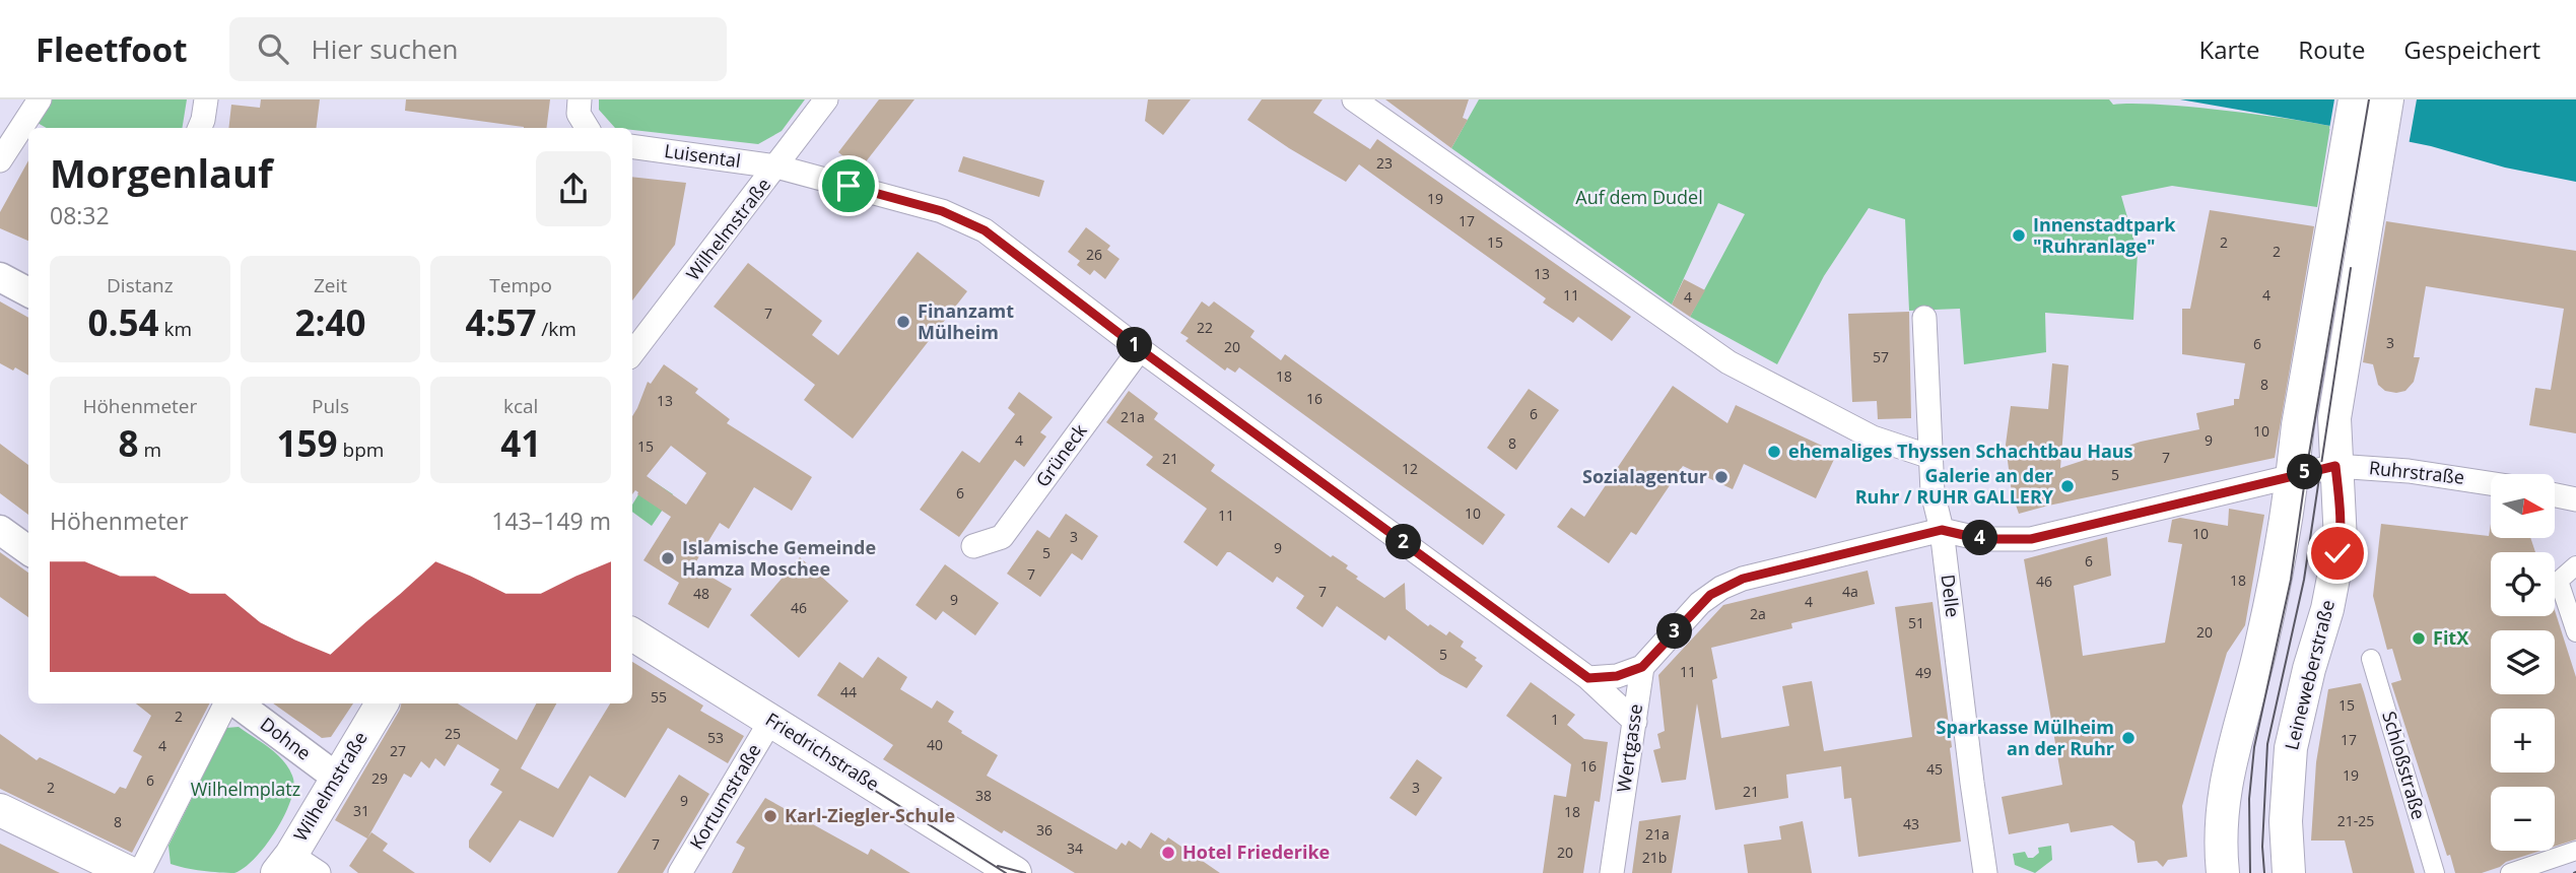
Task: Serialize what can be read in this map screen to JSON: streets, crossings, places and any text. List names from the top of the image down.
{
  "streets": {
    "main road": ["Wilhelmstraße", "Leineweberstraße", "Friedrichstraße"],
    "street": [
      "Luisental",
      "Grüneck",
      "Ruhrstraße",
      "Delle",
      "Dohne",
      "Wertgasse",
      "Schloßstraße",
      "Kortumstraße"
    ]
  },
  "crossings": [
    ["Luisental", "Wilhelmstraße"],
    ["Luisental", "Grüneck"],
    ["Luisental", "Wertgasse"],
    ["Wilhelmstraße", "Dohne"],
    ["Ruhrstraße", "Delle"],
    ["Ruhrstraße", "Leineweberstraße"],
    ["Ruhrstraße", "Wertgasse"],
    ["Friedrichstraße", "Kortumstraße"]
  ],
  "parks": ["Auf dem Dudel", "Wilhelmplatz"],
  "places": [
    "Innenstadtpark \"Ruhranlage\"",
    "Finanzamt Mülheim",
    "ehemaliges Thyssen Schachtbau Haus",
    "Sozialagentur",
    "Galerie an der Ruhr / RUHR GALLERY",
    "Islamische Gemeinde Hamza Moschee",
    "FitX",
    "Sparkasse Mülheim an der Ruhr",
    "Karl-Ziegler-Schule",
    "Hotel Friederike"
  ],
  "house_numbers": [
    "23",
    "19",
    "17",
    "15",
    "2",
    "2",
    "26",
    "13",
    "11",
    "4",
    "4",
    "7",
    "22",
    "3",
    "6",
    "20",
    "57",
    "18",
    "8",
    "16",
    "13",
    "6",
    "21a",
    "10",
    "4",
    "9",
    "8",
    "15",
    "7",
    "21",
    "12",
    "5",
    "6",
    "10",
    "11",
    "10",
    "3",
    "9",
    "5",
    "6",
    "7",
    "18",
    "46",
    "7",
    "4a",
    "48",
    "9",
    "4",
    "46",
    "2a",
    "51",
    "20",
    "5",
    "11",
    "49",
    "44",
    "55",
    "15",
    "2",
    "1",
    "25",
    "53",
    "17",
    "40",
    "4",
    "27",
    "16",
    "45",
    "19",
    "29",
    "6",
    "2",
    "3",
    "21",
    "38",
    "9",
    "31",
    "18",
    "21-25",
    "8",
    "43",
    "36",
    "21a",
    "7",
    "34",
    "20",
    "21b"
  ],
  "north": "right",
  "page": {
    "header": "Fleetfoot",
    "search": "Hier suchen",
    "nav": ["Karte", "Route", "Gespeichert"],
    "heading": ["Morgenlauf", "08:32"],
    "stats": [
      ["Distanz", "0.54 km"],
      ["Zeit", "2:40"],
      ["Tempo", "4:57 /km"],
      ["Höhenmeter", "8 m"],
      ["Puls", "159 bpm"],
      ["kcal", "41"]
    ],
    "pins": [
      "1",
      "5",
      "4",
      "2",
      "3"
    ],
    "map_buttons": ["+", "−"],
    "chart": ["Höhenmeter", "143–149 m"]
  }
}
